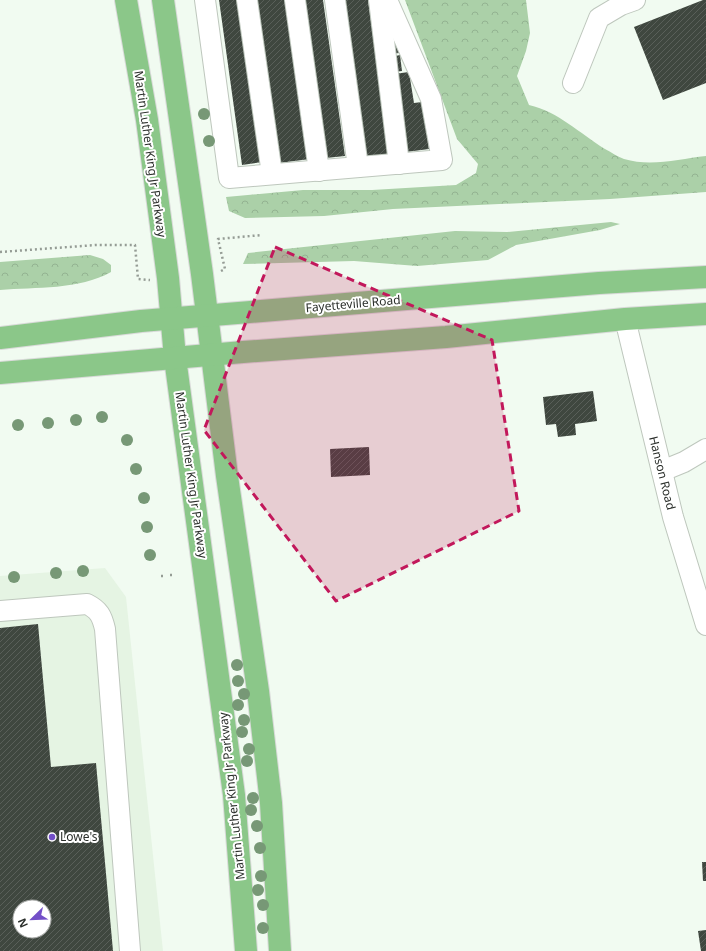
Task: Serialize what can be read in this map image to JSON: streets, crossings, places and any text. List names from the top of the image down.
{
  "streets": {
    "main road": ["Martin Luther King Jr Parkway", "Fayetteville Road"],
    "street": ["Hanson Road"]
  },
  "crossings": [
    ["Martin Luther King Jr Parkway", "Fayetteville Road"]
  ],
  "places": ["Lowe's"],
  "north": "bottom left"
}
